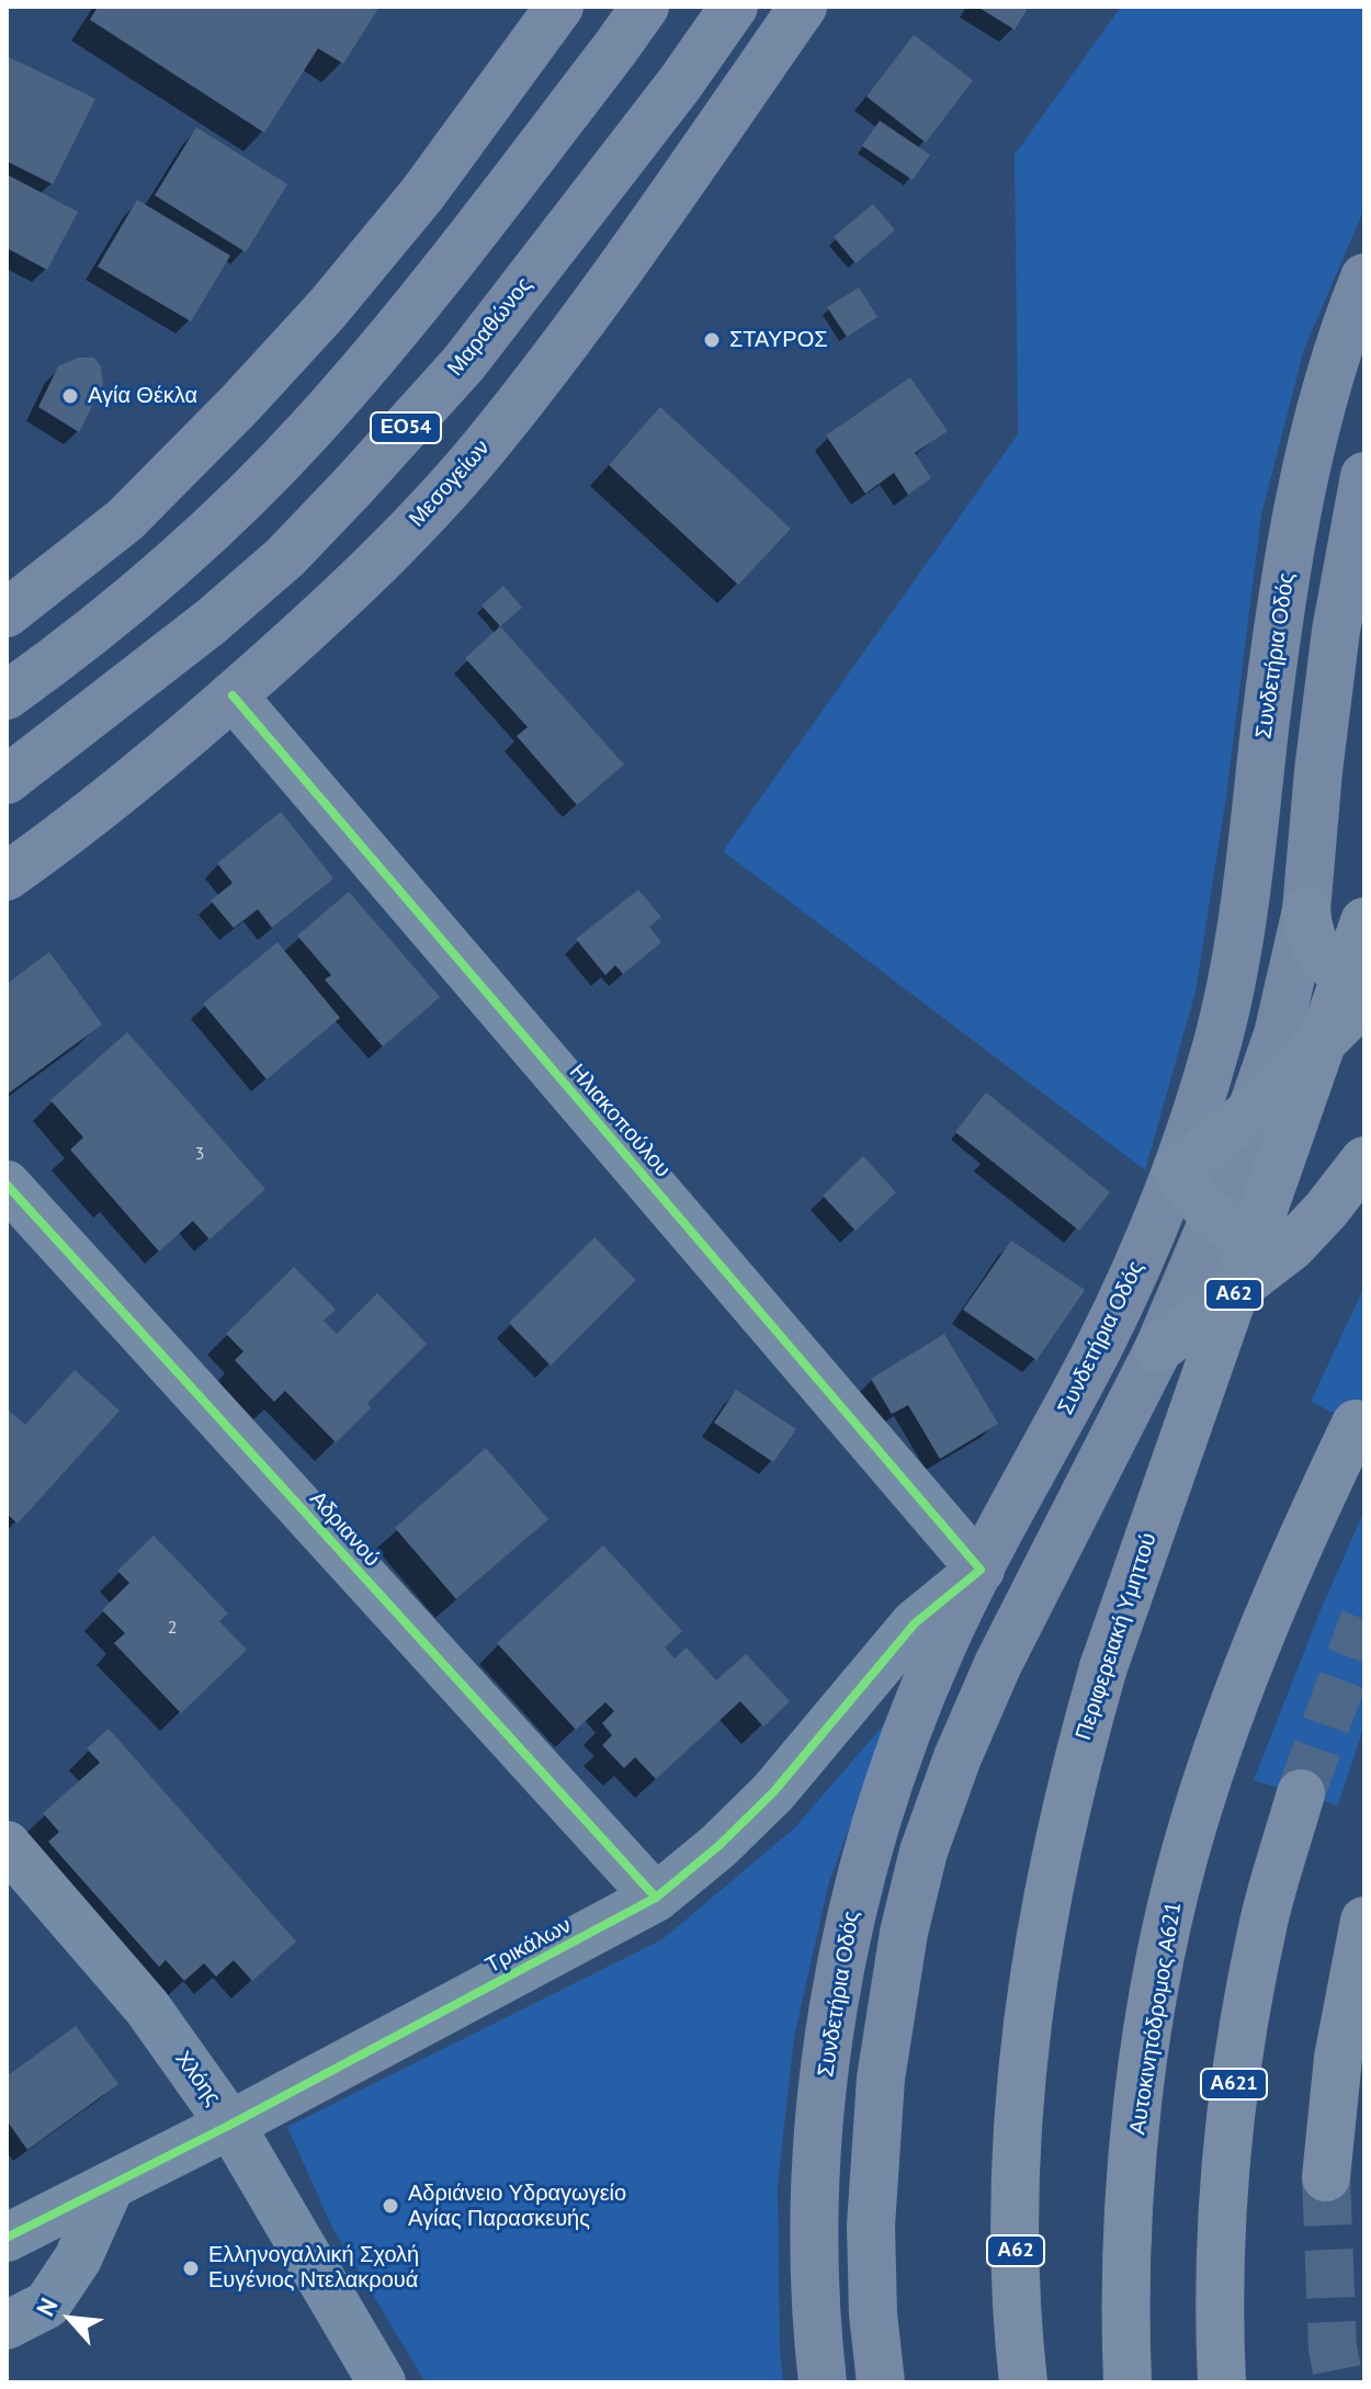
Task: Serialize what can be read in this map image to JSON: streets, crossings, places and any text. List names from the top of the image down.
{
  "streets": {
    "highway": [
      "Α62",
      "Περιφερειακή Υμηττού",
      "Αυτοκινητόδρομος Α621",
      "Α621"
    ],
    "main road": [
      "Μαραθώνος",
      "ΕΟ54",
      "Μεσογείων",
      "Συνδετήρια Οδός"
    ],
    "street": [
      "Ηλιακοπούλου",
      "Αδριανού",
      "Τρικάλων",
      "Χλόης"
    ]
  },
  "crossings": [
    ["Μεσογείων", "Ηλιακοπούλου"],
    ["Συνδετήρια Οδός", "Ηλιακοπούλου"],
    ["Συνδετήρια Οδός", "Τρικάλων"],
    ["Ηλιακοπούλου", "Τρικάλων"],
    ["Αδριανού", "Τρικάλων"],
    ["Τρικάλων", "Χλόης"]
  ],
  "places": [
    "ΣΤΑΥΡΟΣ",
    "Αγία Θέκλα",
    "Αδριάνειο Υδραγωγείο Αγίας Παρασκευής",
    "Ελληνογαλλική Σχολή Ευγένιος Ντελακρουά"
  ],
  "house_numbers": ["3", "2"],
  "north": "top left"
}
